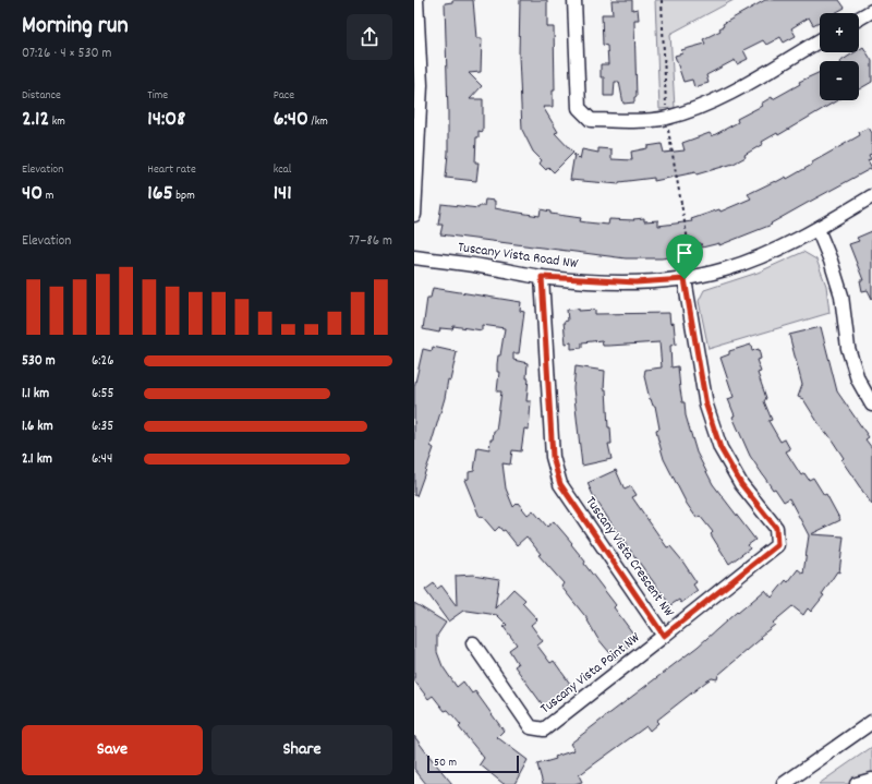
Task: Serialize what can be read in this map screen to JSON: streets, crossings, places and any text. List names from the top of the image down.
{
  "streets": {
    "street": ["Tuscany Vista Road NW", "Tuscany Vista Crescent NW", "Tuscany Vista Point NW"]
  },
  "crossings": [
    ["Tuscany Vista Road NW", "Tuscany Vista Crescent NW"],
    ["Tuscany Vista Crescent NW", "Tuscany Vista Point NW"]
  ],
  "scale_bar": "50 m",
  "page": {
    "heading": ["Morning run", "07:26 · 4 × 530 m"],
    "map_buttons": ["+", "−"],
    "stats": [
      ["Distance", "2.12 km"],
      ["Time", "14:08"],
      ["Pace", "6:40 /km"],
      ["Elevation", "40 m"],
      ["Heart rate", "165 bpm"],
      ["kcal", "141"]
    ],
    "chart": ["Elevation", "77–86 m"],
    "list": [
      {
        "name": "530 m",
        "note": "6:26"
      },
      {
        "name": "1.1 km",
        "note": "6:55"
      },
      {
        "name": "1.6 km",
        "note": "6:35"
      },
      {
        "name": "2.1 km",
        "note": "6:44"
      }
    ],
    "buttons": ["Save", "Share"],
    "scale": "50 m"
  }
}
